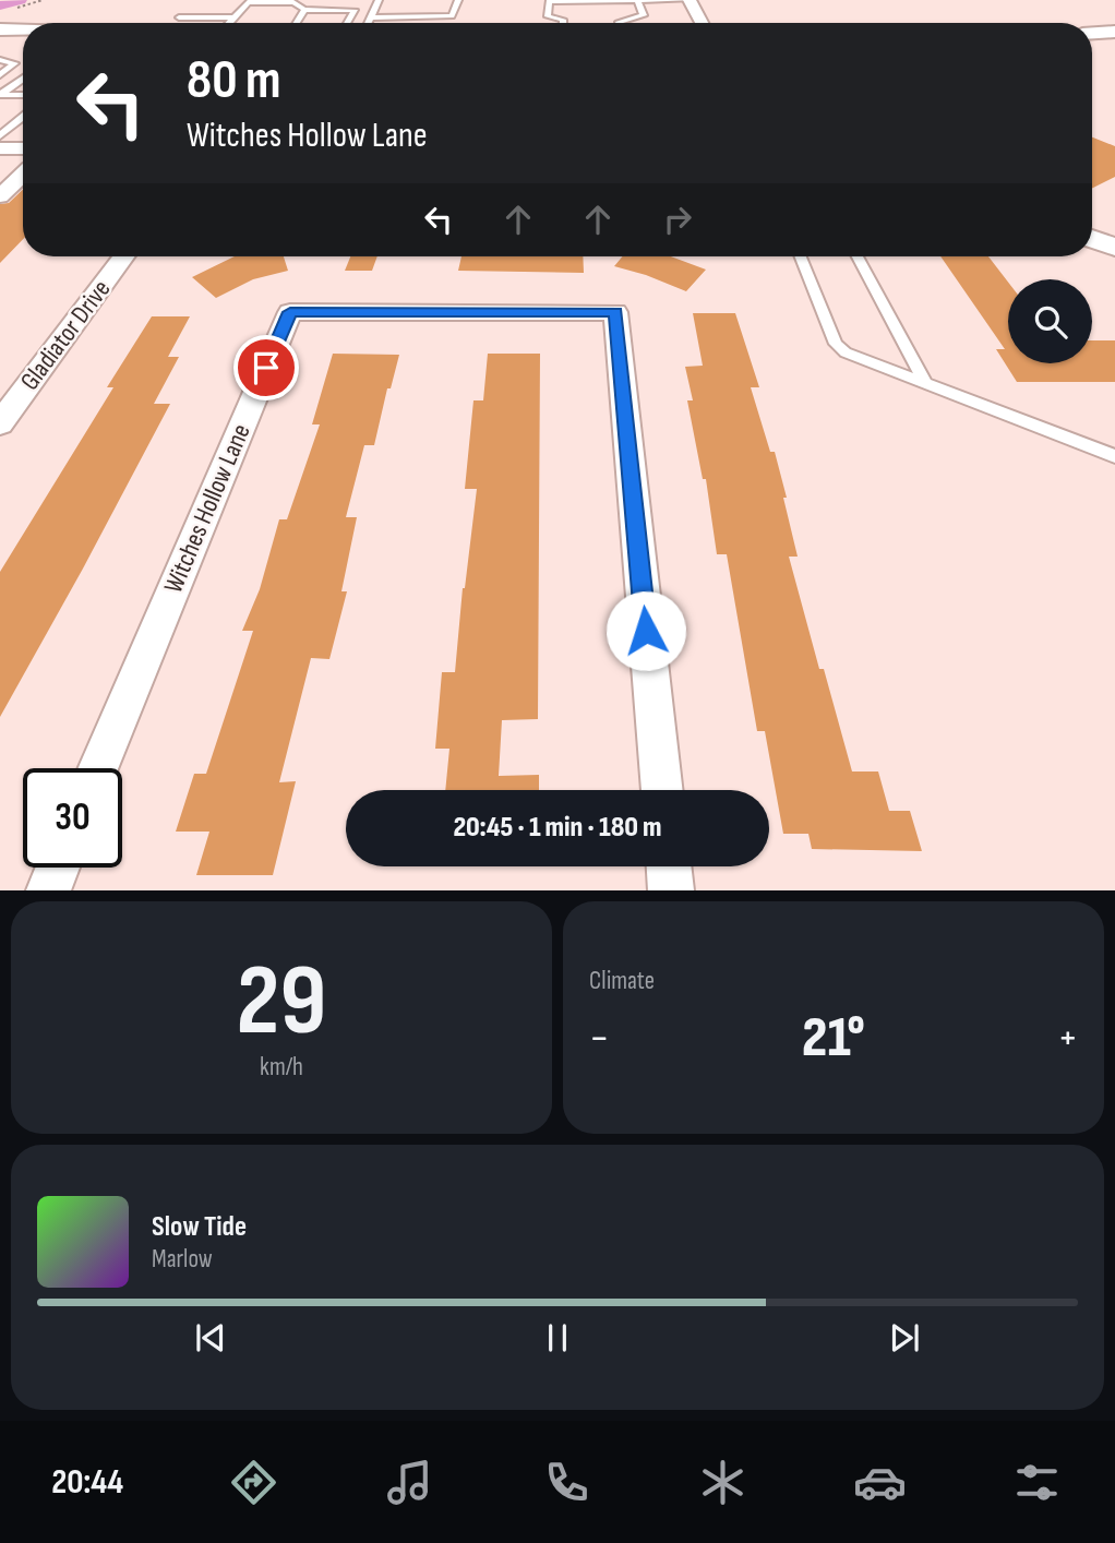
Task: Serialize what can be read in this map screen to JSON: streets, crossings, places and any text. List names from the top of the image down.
{
  "streets": {
    "street": ["Gladiator Drive", "Witches Hollow Lane"]
  },
  "page": {
    "turn": ["80 m", "Witches Hollow Lane"],
    "limit": "30",
    "trip": "20:45 · 1 min · 180 m",
    "tile": [
      ["29", "km/h"],
      "Climate"
    ],
    "heat": ["−", "21°", "+"],
    "song": ["Slow Tide", "Marlow"],
    "tabs": "20:44"
  }
}
